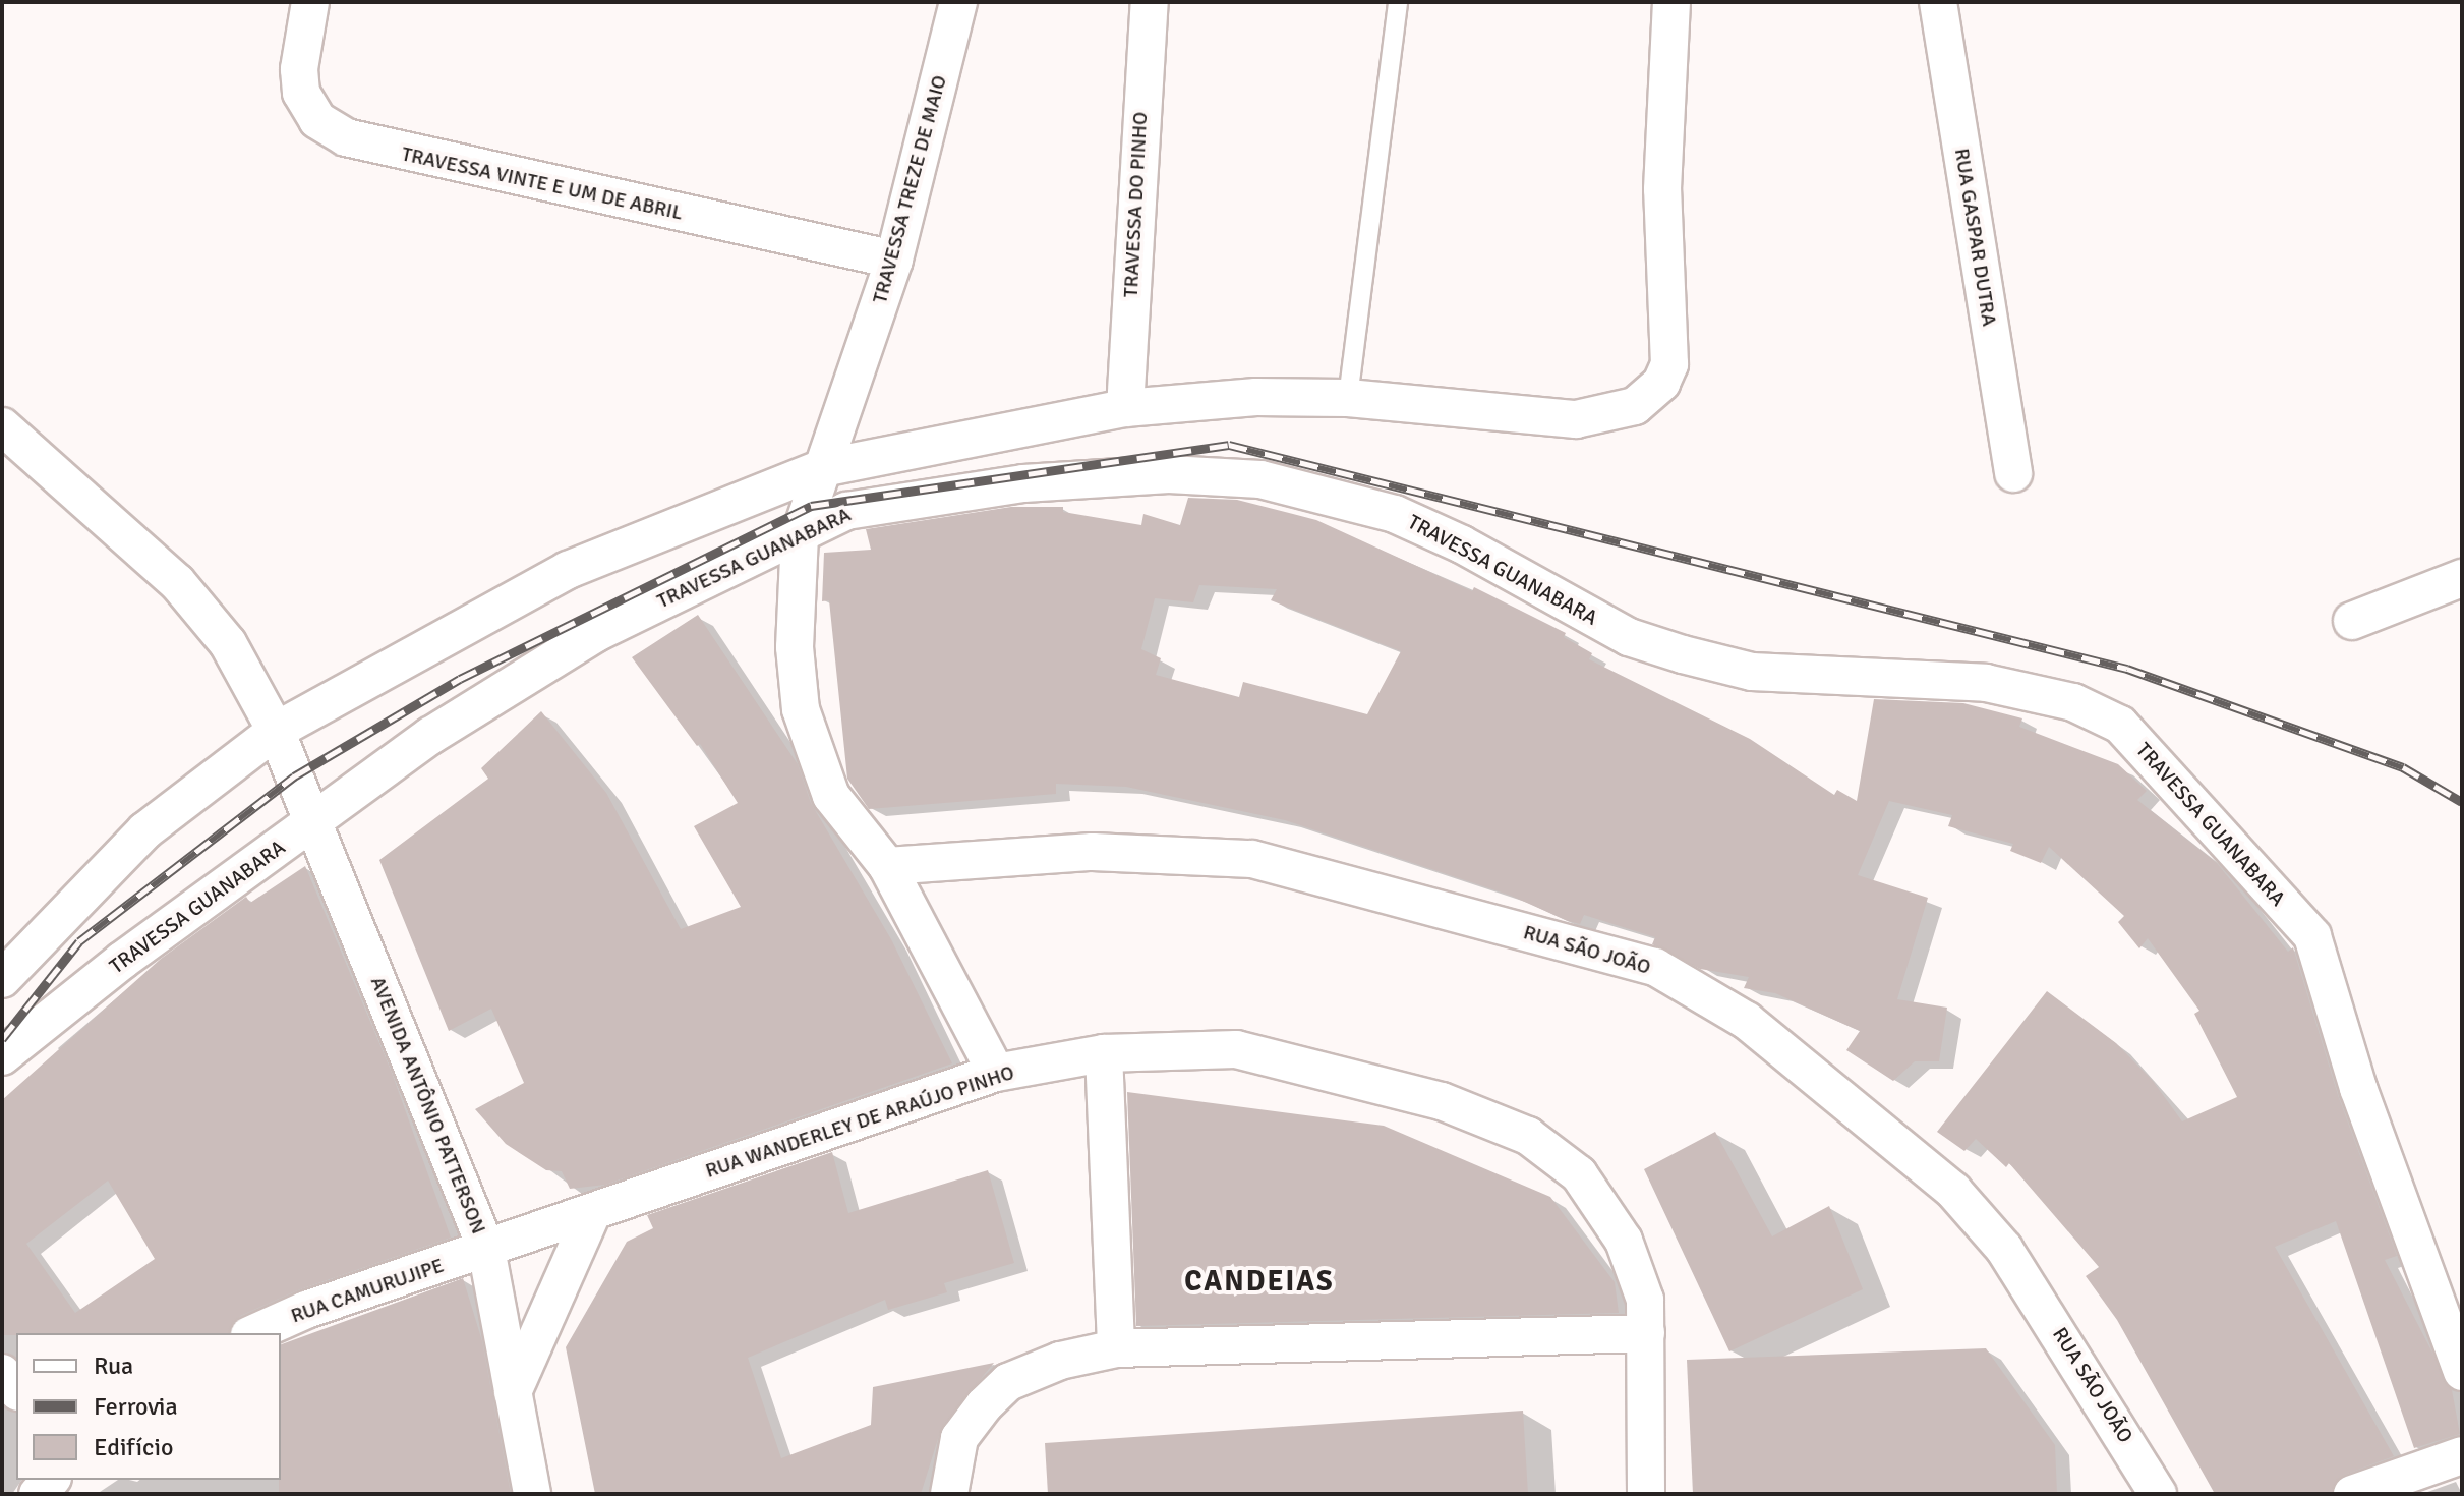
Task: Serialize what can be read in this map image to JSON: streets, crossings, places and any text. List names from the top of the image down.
{
  "streets": {
    "street": [
      "TRAVESSA VINTE E UM DE ABRIL",
      "TRAVESSA TREZE DE MAIO",
      "TRAVESSA DO PINHO",
      "RUA GASPAR DUTRA",
      "TRAVESSA GUANABARA",
      "RUA SÃO JOÃO",
      "AVENIDA ANTÔNIO PATTERSON",
      "RUA WANDERLEY DE ARAÚJO PINHO",
      "RUA CAMURUJIPE"
    ]
  },
  "crossings": [
    ["TRAVESSA VINTE E UM DE ABRIL", "TRAVESSA TREZE DE MAIO"],
    ["TRAVESSA TREZE DE MAIO", "TRAVESSA GUANABARA"],
    ["TRAVESSA TREZE DE MAIO", "RUA SÃO JOÃO"],
    ["TRAVESSA TREZE DE MAIO", "RUA WANDERLEY DE ARAÚJO PINHO"],
    ["TRAVESSA GUANABARA", "AVENIDA ANTÔNIO PATTERSON"],
    ["AVENIDA ANTÔNIO PATTERSON", "RUA WANDERLEY DE ARAÚJO PINHO"],
    ["AVENIDA ANTÔNIO PATTERSON", "RUA CAMURUJIPE"],
    ["RUA WANDERLEY DE ARAÚJO PINHO", "RUA CAMURUJIPE"]
  ],
  "districts": ["CANDEIAS"],
  "legend": ["Rua", "Ferrovia", "Edifício"]
}
